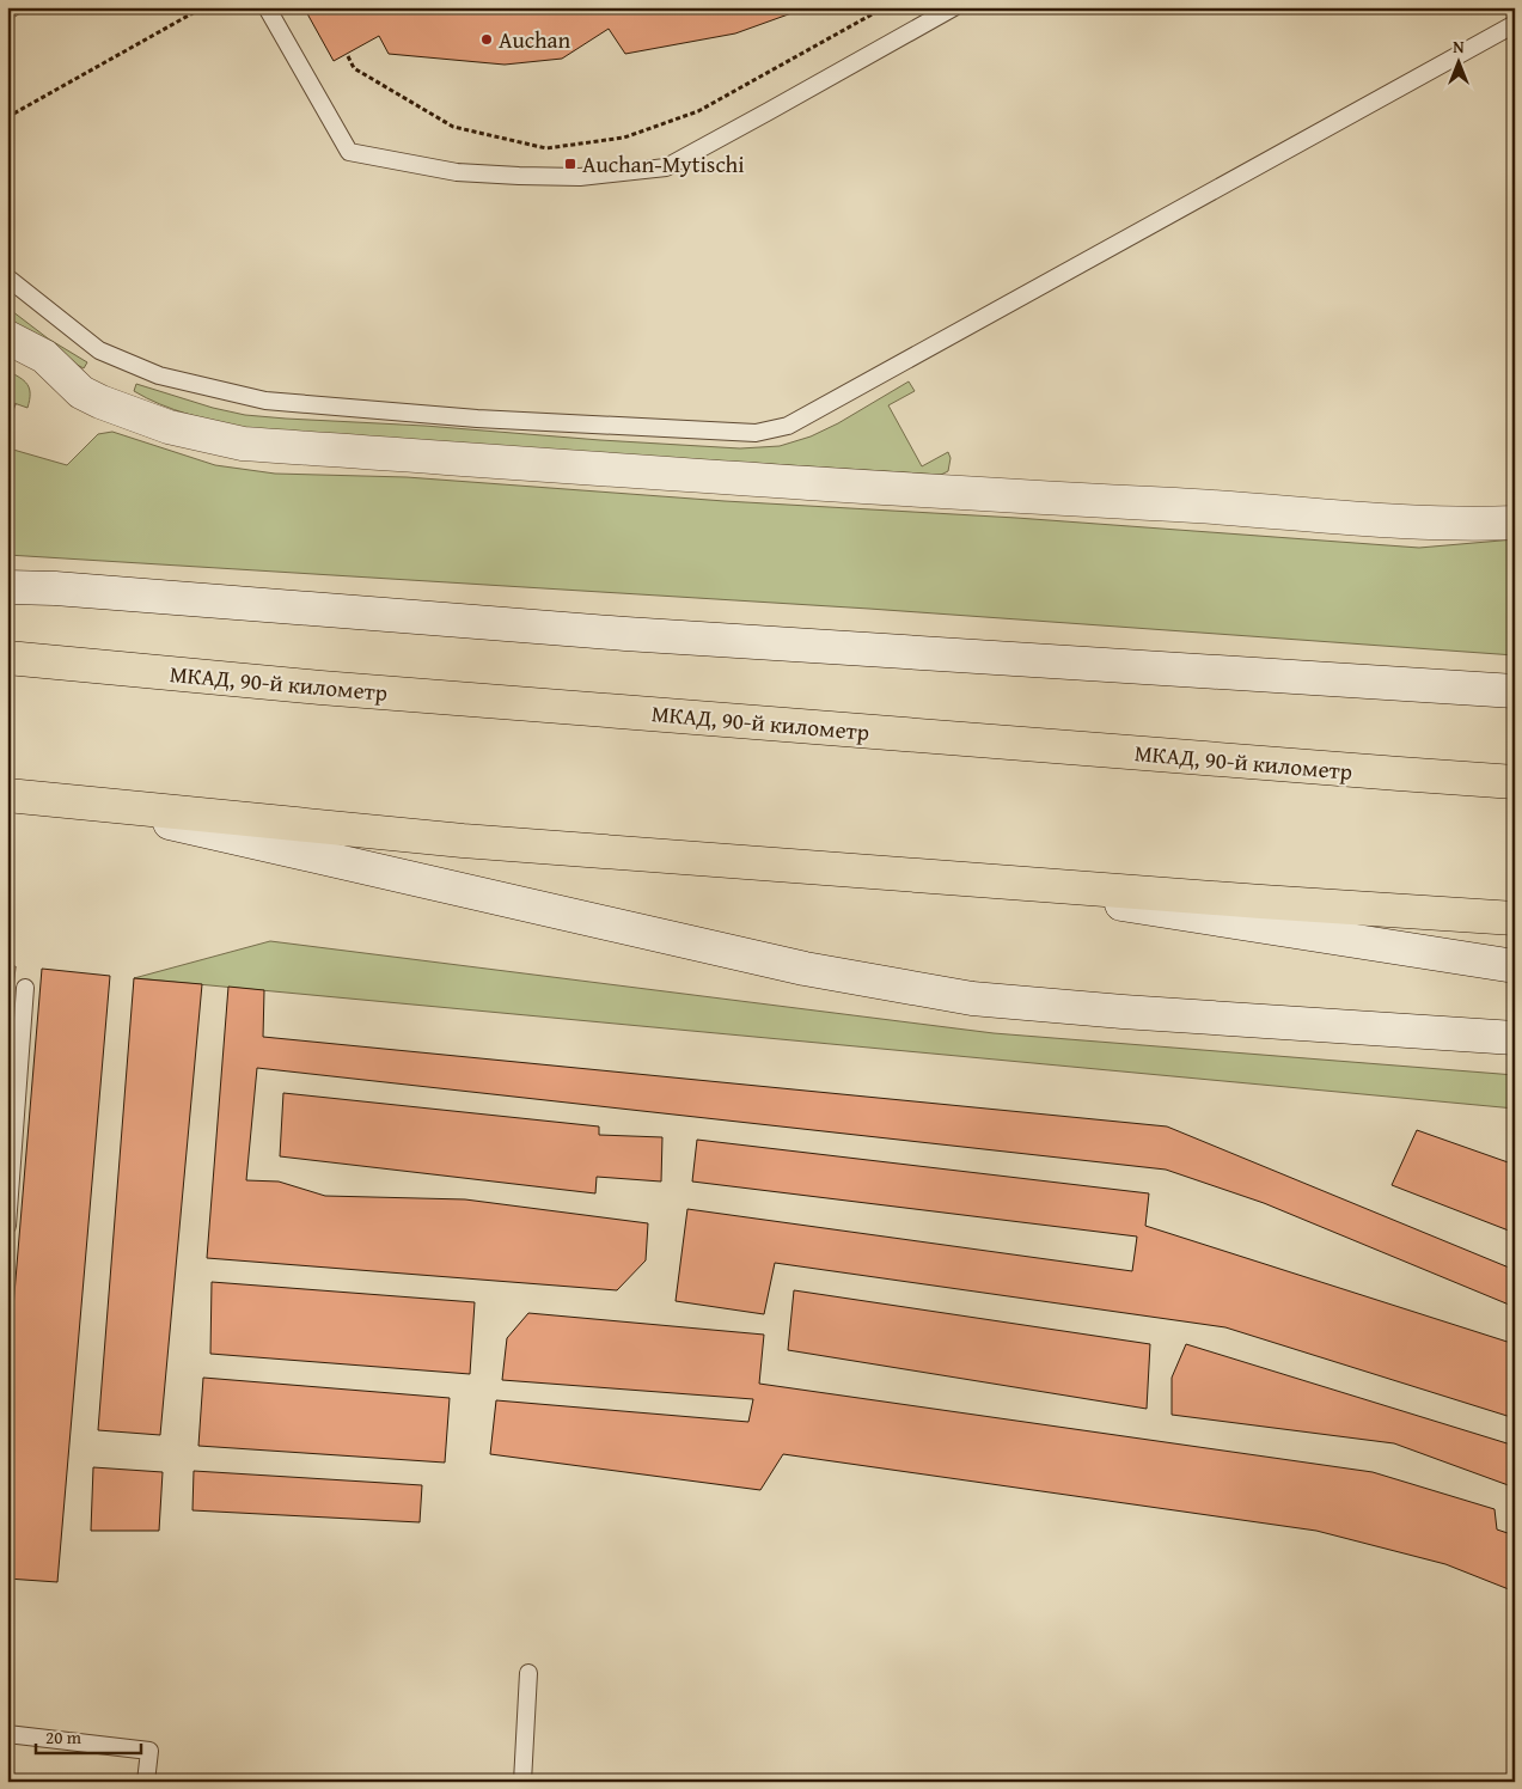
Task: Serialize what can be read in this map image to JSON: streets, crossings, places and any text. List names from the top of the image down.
{
  "streets": {
    "highway": ["МКАД, 90-й километр"]
  },
  "places": {
    "other": ["Auchan"],
    "transit": ["Auchan-Mytischi"]
  },
  "scale_bar": "20 m",
  "north": "top"
}
